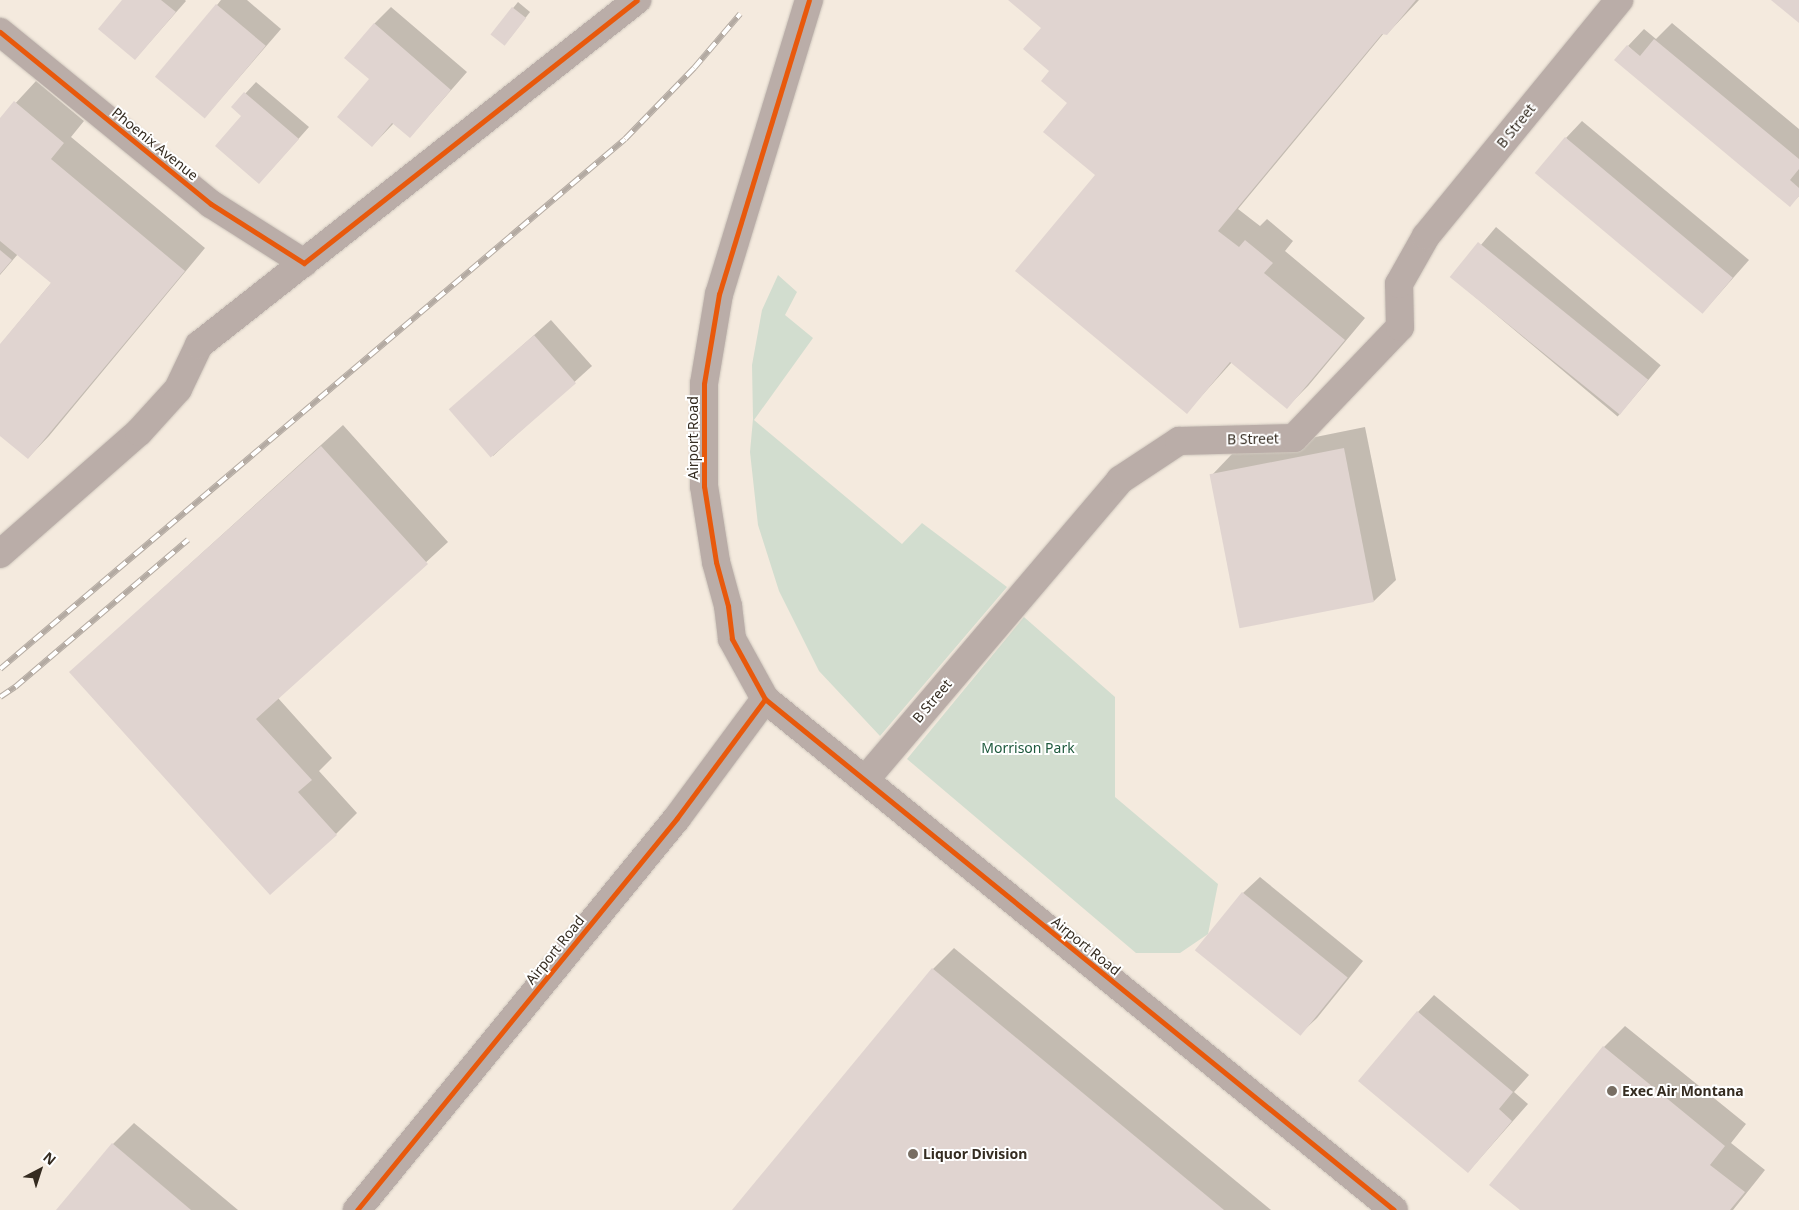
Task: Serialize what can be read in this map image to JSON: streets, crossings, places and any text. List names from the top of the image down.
{
  "streets": {
    "street": ["B Street", "Phoenix Avenue", "Airport Road"]
  },
  "crossings": [
    ["B Street", "Airport Road"]
  ],
  "parks": ["Morrison Park"],
  "places": ["Exec Air Montana", "Liquor Division"],
  "north": "top right"
}
